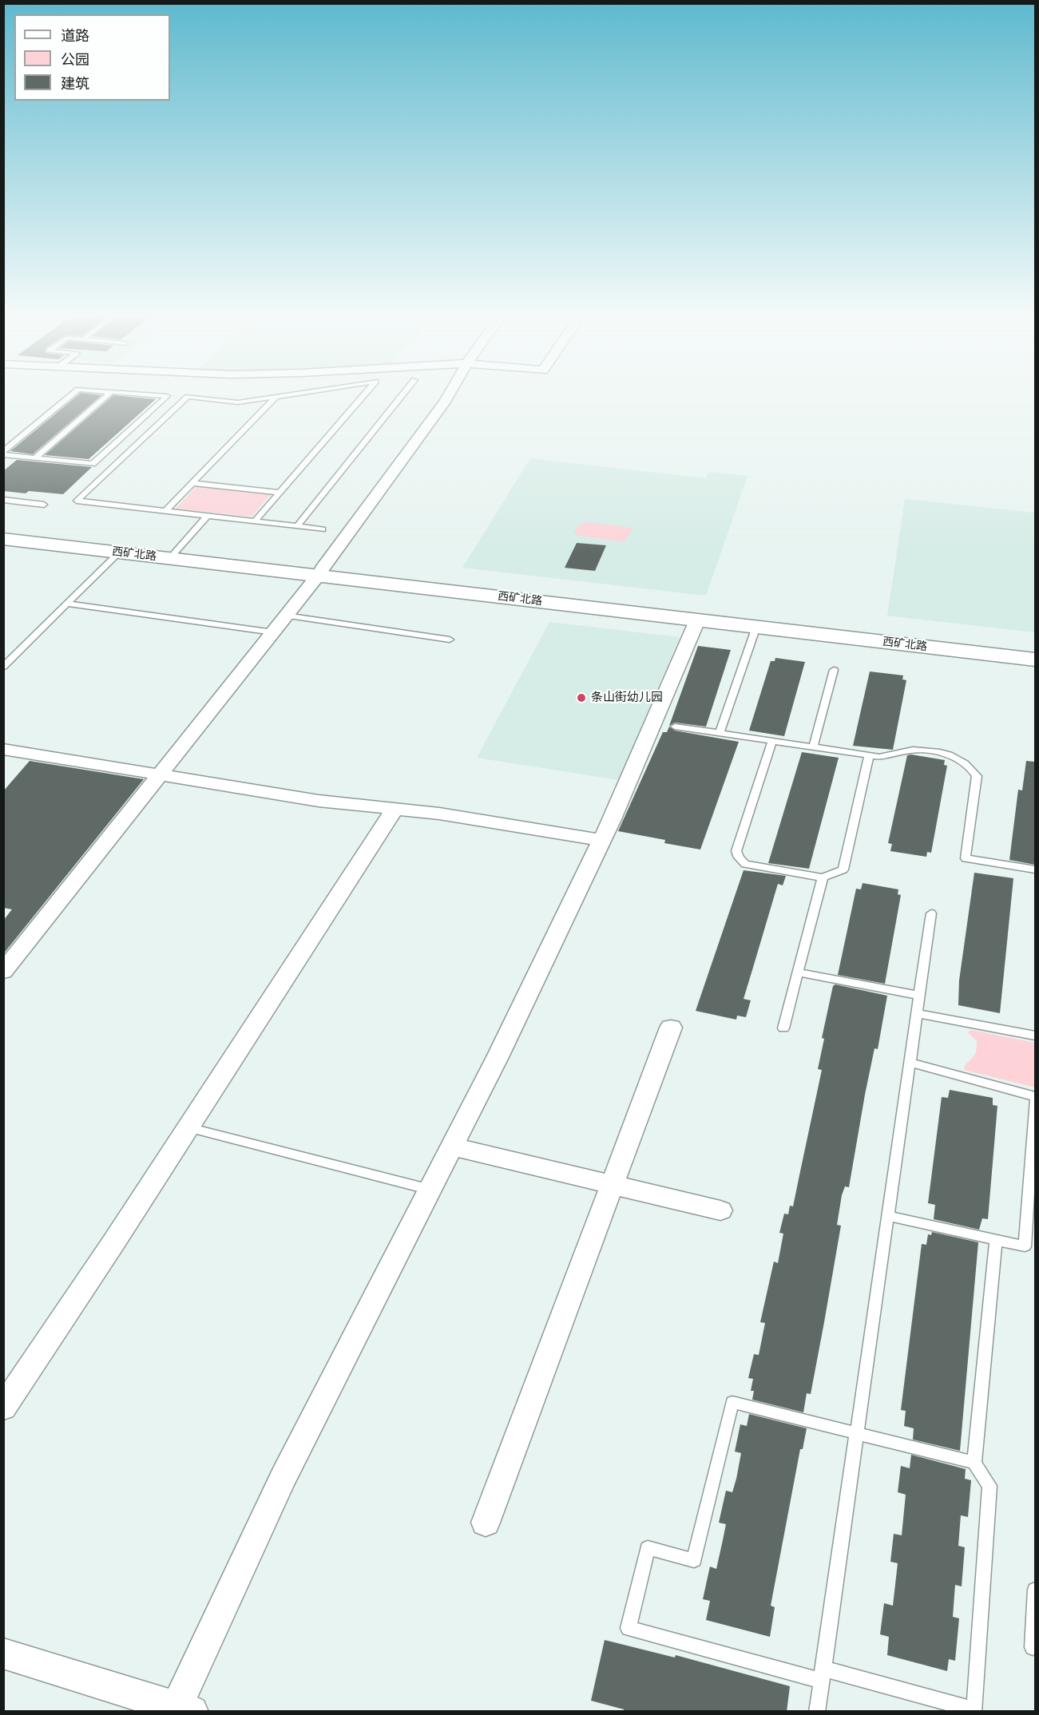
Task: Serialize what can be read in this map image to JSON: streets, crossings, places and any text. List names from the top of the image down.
{
  "streets": {
    "main road": ["西矿北路"]
  },
  "places": ["条山街幼儿园"],
  "legend": ["道路", "公园", "建筑"]
}
